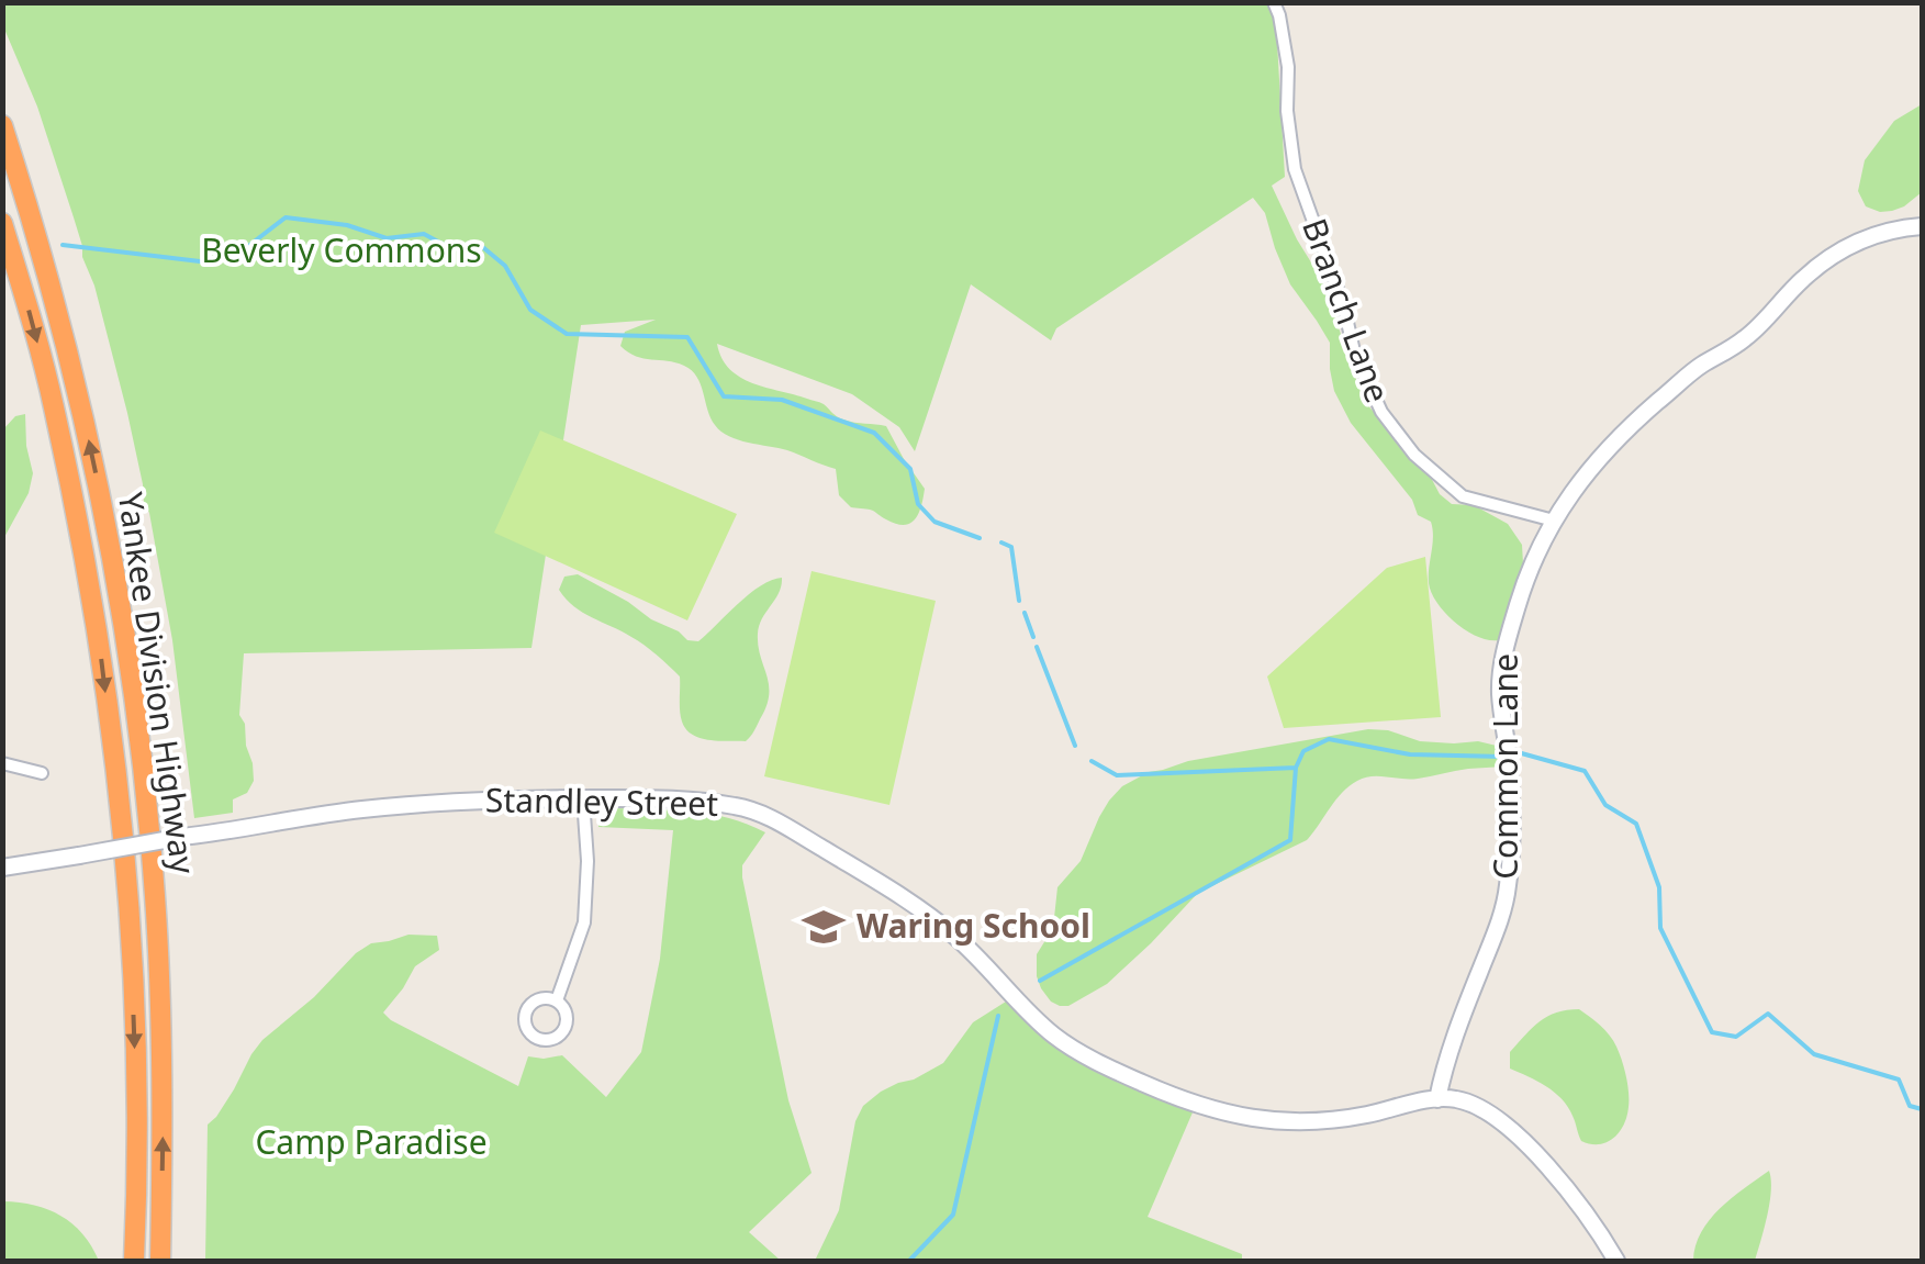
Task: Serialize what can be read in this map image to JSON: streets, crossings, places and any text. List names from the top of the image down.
{
  "streets": {
    "highway": ["Yankee Division Highway"],
    "street": ["Branch Lane", "Common Lane", "Standley Street"]
  },
  "crossings": [
    ["Branch Lane", "Common Lane"],
    ["Common Lane", "Standley Street"]
  ],
  "parks": ["Beverly Commons", "Camp Paradise"],
  "places": {
    "school or university": ["Waring School"]
  }
}
